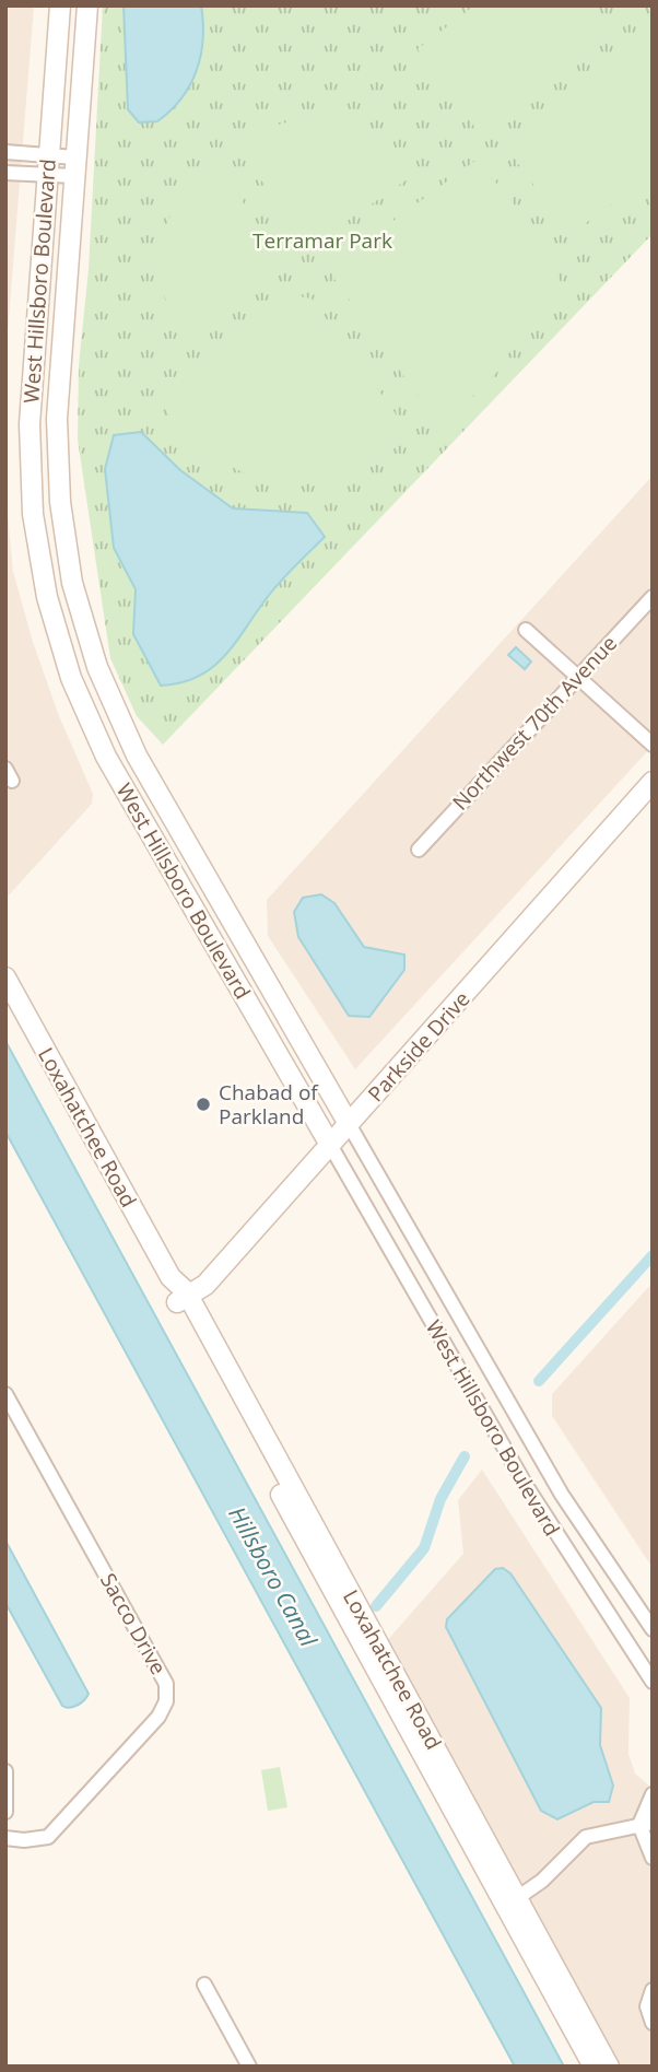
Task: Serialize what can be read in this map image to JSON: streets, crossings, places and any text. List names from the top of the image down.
{
  "streets": {
    "street": [
      "West Hillsboro Boulevard",
      "Northwest 70th Avenue",
      "Parkside Drive",
      "Loxahatchee Road",
      "Sacco Drive"
    ]
  },
  "crossings": [
    ["West Hillsboro Boulevard", "Parkside Drive"],
    ["Parkside Drive", "Loxahatchee Road"]
  ],
  "water": ["Hillsboro Canal"],
  "parks": ["Terramar Park"],
  "places": ["Chabad of Parkland"]
}
